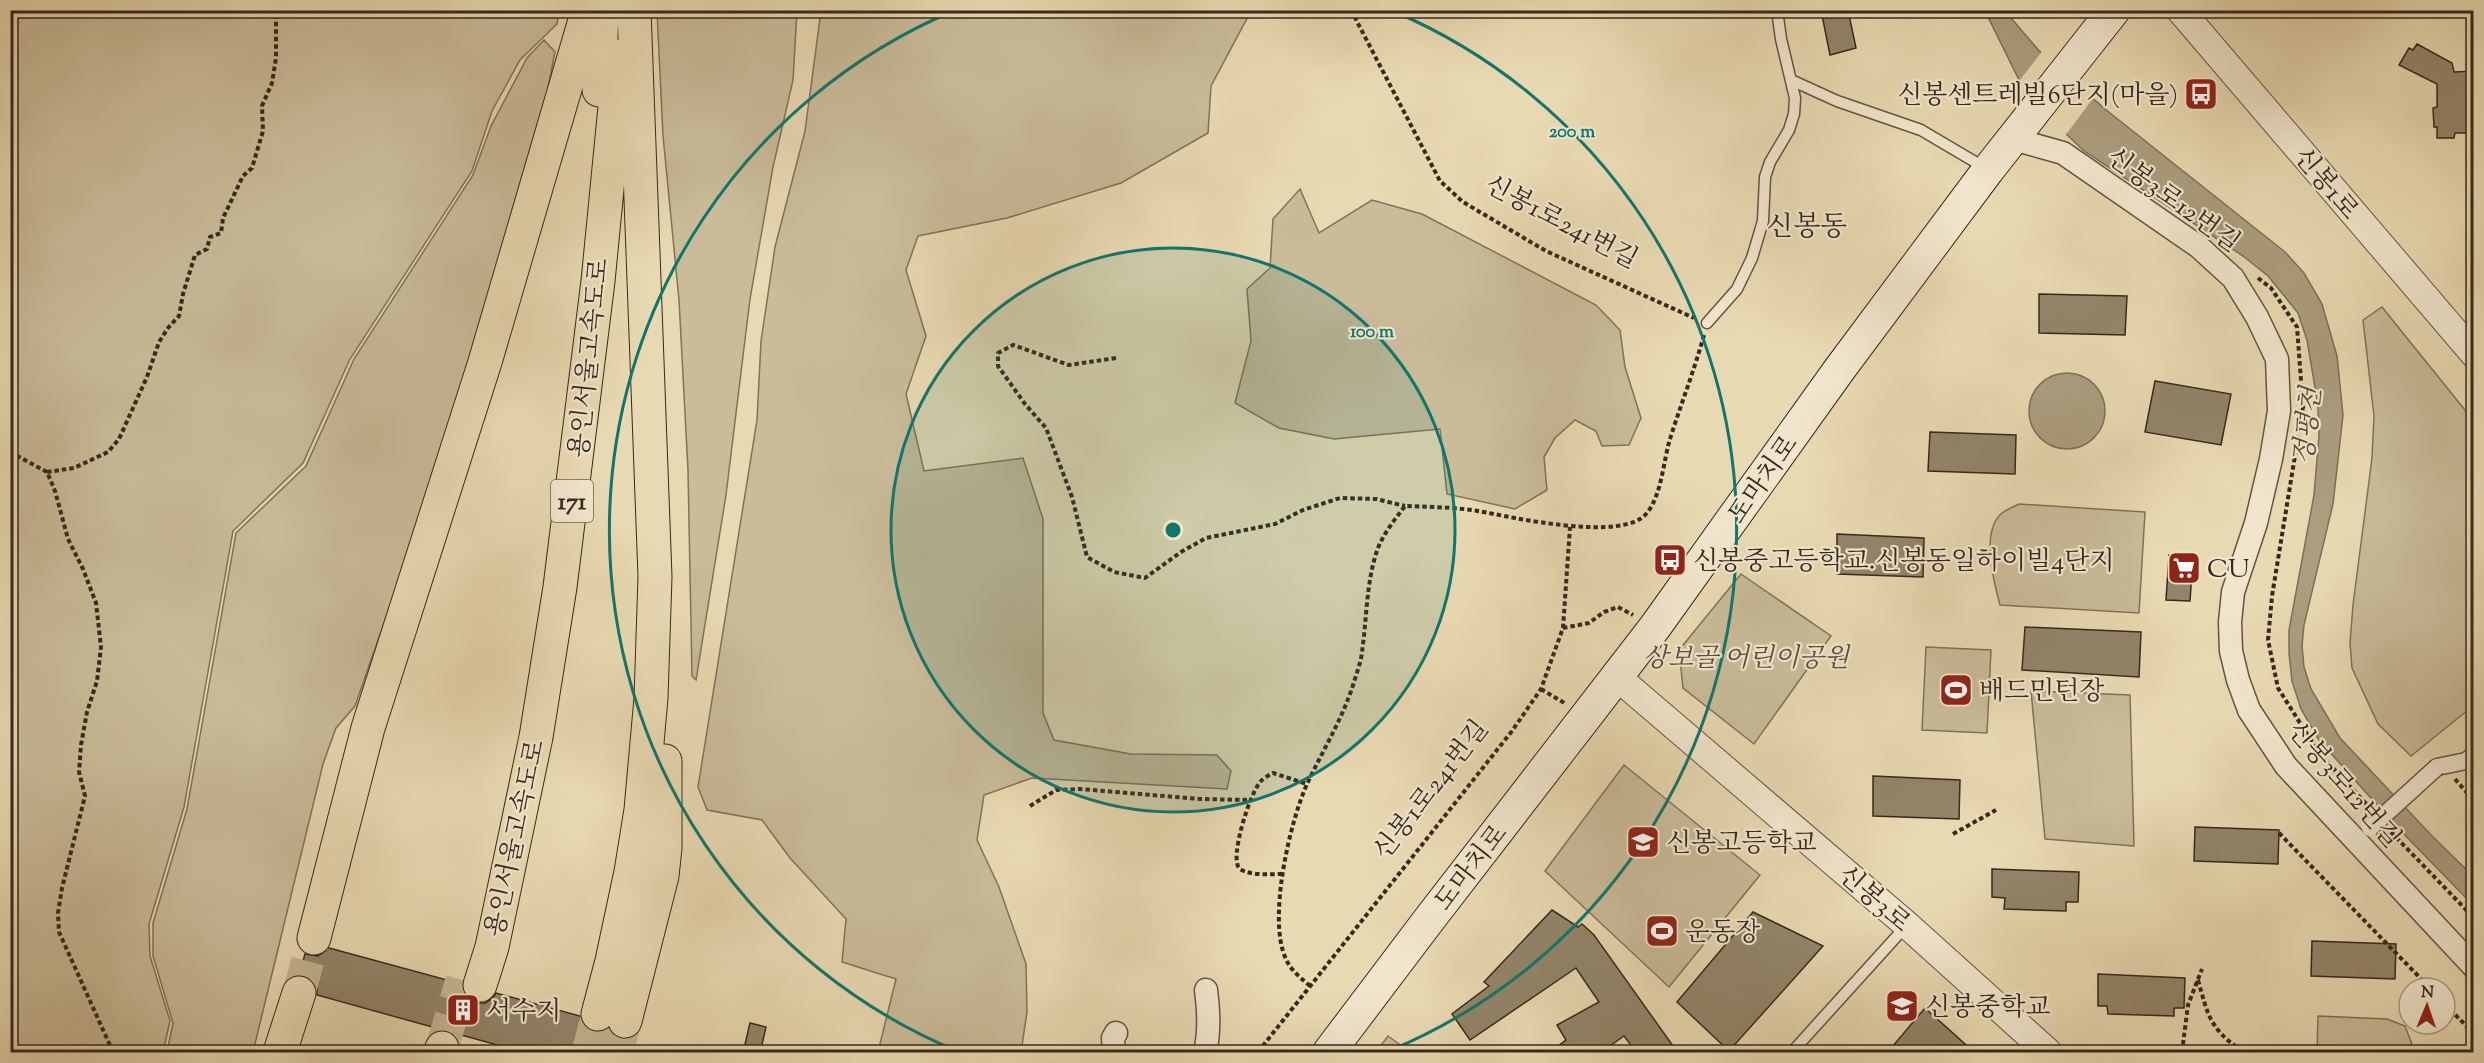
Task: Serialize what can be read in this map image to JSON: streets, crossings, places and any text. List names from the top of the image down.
{
  "streets": {
    "highway": ["용인서울고속도로", "171"],
    "main road": ["도마치로"],
    "street": ["신봉1로", "신봉3로12번길", "신봉3로"],
    "path": ["신봉1로241번길"]
  },
  "crossings": [
    ["신봉3로12번길", "도마치로"],
    ["도마치로", "신봉3로"]
  ],
  "districts": ["신봉동"],
  "water": ["정평천"],
  "parks": ["상보골 어린이공원"],
  "places": {
    "bus stop": ["신봉센트레빌6단지(마을)", "신봉중고등학교.신봉동일하이빌4단지"],
    "supermarket": ["CU"],
    "sports": ["배드민턴장", "운동장"],
    "school or university": ["신봉고등학교", "신봉중학교"],
    "building": ["서수지"]
  },
  "north": "top",
  "rings": ["200 m", "100 m"]
}
